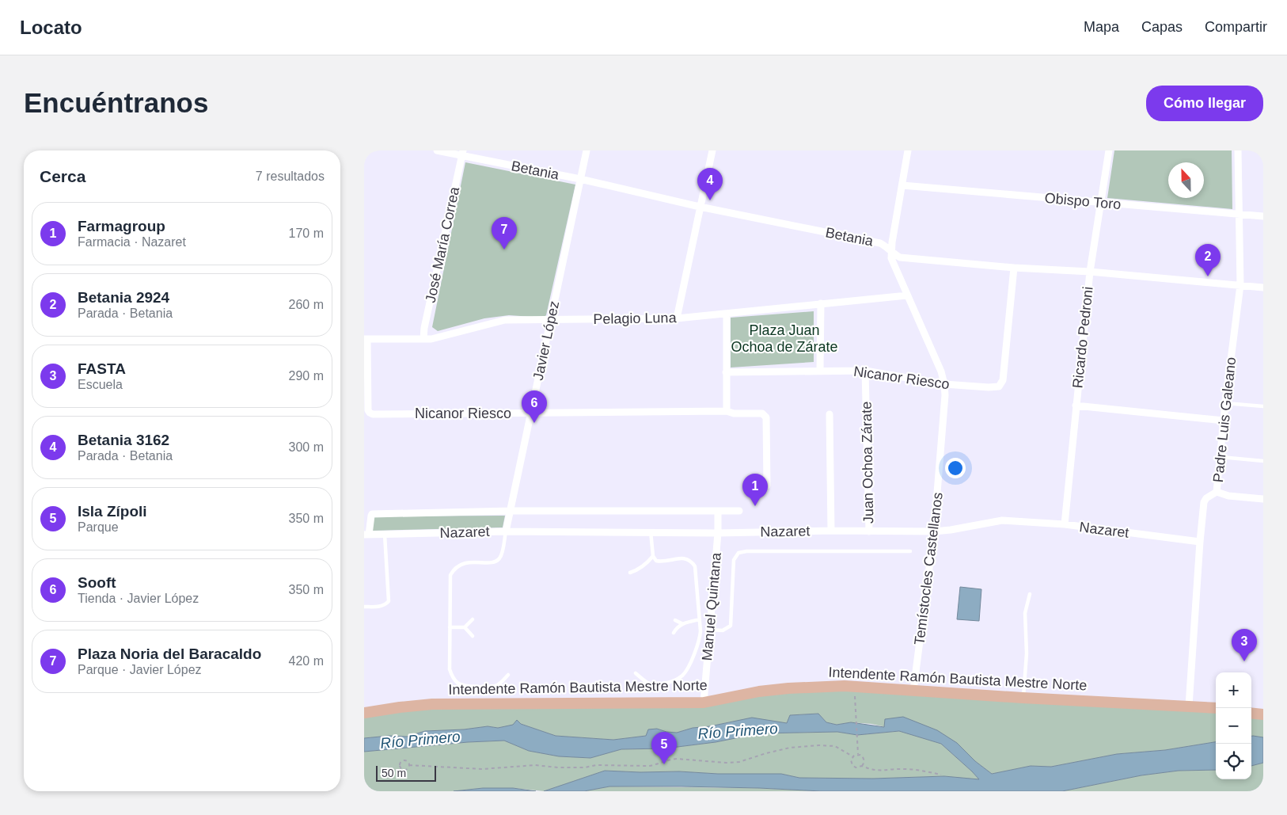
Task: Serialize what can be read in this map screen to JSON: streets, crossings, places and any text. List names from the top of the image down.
{
  "streets": {
    "main road": ["Intendente Ramón Bautista Mestre Norte"],
    "street": [
      "Betania",
      "Obispo Toro",
      "José María Correa",
      "Pelagio Luna",
      "Ricardo Pedroni",
      "Javier López",
      "Nicanor Riesco",
      "Padre Luis Galeano",
      "Juan Ochoa Zárate",
      "Nazaret",
      "Temístocles Castellanos",
      "Manuel Quintana"
    ]
  },
  "crossings": [
    ["Betania", "José María Correa"],
    ["Betania", "Ricardo Pedroni"],
    ["Betania", "Javier López"],
    ["Betania", "Nicanor Riesco"],
    ["Betania", "Padre Luis Galeano"],
    ["Betania", "Temístocles Castellanos"],
    ["Obispo Toro", "Ricardo Pedroni"],
    ["Obispo Toro", "Padre Luis Galeano"],
    ["Obispo Toro", "Temístocles Castellanos"],
    ["José María Correa", "Pelagio Luna"],
    ["Pelagio Luna", "Javier López"],
    ["Pelagio Luna", "Nicanor Riesco"],
    ["Pelagio Luna", "Temístocles Castellanos"],
    ["Ricardo Pedroni", "Nazaret"],
    ["Javier López", "Nicanor Riesco"],
    ["Javier López", "Nazaret"],
    ["Nicanor Riesco", "Juan Ochoa Zárate"],
    ["Nicanor Riesco", "Temístocles Castellanos"],
    ["Padre Luis Galeano", "Nazaret"],
    ["Padre Luis Galeano", "Intendente Ramón Bautista Mestre Norte"],
    ["Juan Ochoa Zárate", "Nazaret"],
    ["Nazaret", "Temístocles Castellanos"],
    ["Nazaret", "Manuel Quintana"],
    ["Temístocles Castellanos", "Intendente Ramón Bautista Mestre Norte"],
    ["Manuel Quintana", "Intendente Ramón Bautista Mestre Norte"]
  ],
  "water": ["Río Primero"],
  "parks": ["Plaza Juan Ochoa de Zárate"],
  "scale_bar": "50 m",
  "north": "top",
  "page": {
    "header": "Locato",
    "nav": ["Mapa", "Capas", "Compartir"],
    "buttons": "Cómo llegar",
    "title": "Encuéntranos",
    "heading": ["Cerca", "7 resultados"],
    "pins": [
      "4",
      "7",
      "2",
      "6",
      "1",
      "3",
      "5"
    ],
    "list": [
      {
        "mark": "1",
        "name": "Farmagroup",
        "note": "Farmacia · Nazaret",
        "value": "170 m"
      },
      {
        "mark": "2",
        "name": "Betania 2924",
        "note": "Parada · Betania",
        "value": "260 m"
      },
      {
        "mark": "3",
        "name": "FASTA",
        "note": "Escuela",
        "value": "290 m"
      },
      {
        "mark": "4",
        "name": "Betania 3162",
        "note": "Parada · Betania",
        "value": "300 m"
      },
      {
        "mark": "5",
        "name": "Isla Zípoli",
        "note": "Parque",
        "value": "350 m"
      },
      {
        "mark": "6",
        "name": "Sooft",
        "note": "Tienda · Javier López",
        "value": "350 m"
      },
      {
        "mark": "7",
        "name": "Plaza Noria del Baracaldo",
        "note": "Parque · Javier López",
        "value": "420 m"
      }
    ],
    "map_buttons": ["+", "−"],
    "scale": "50 m"
  }
}
